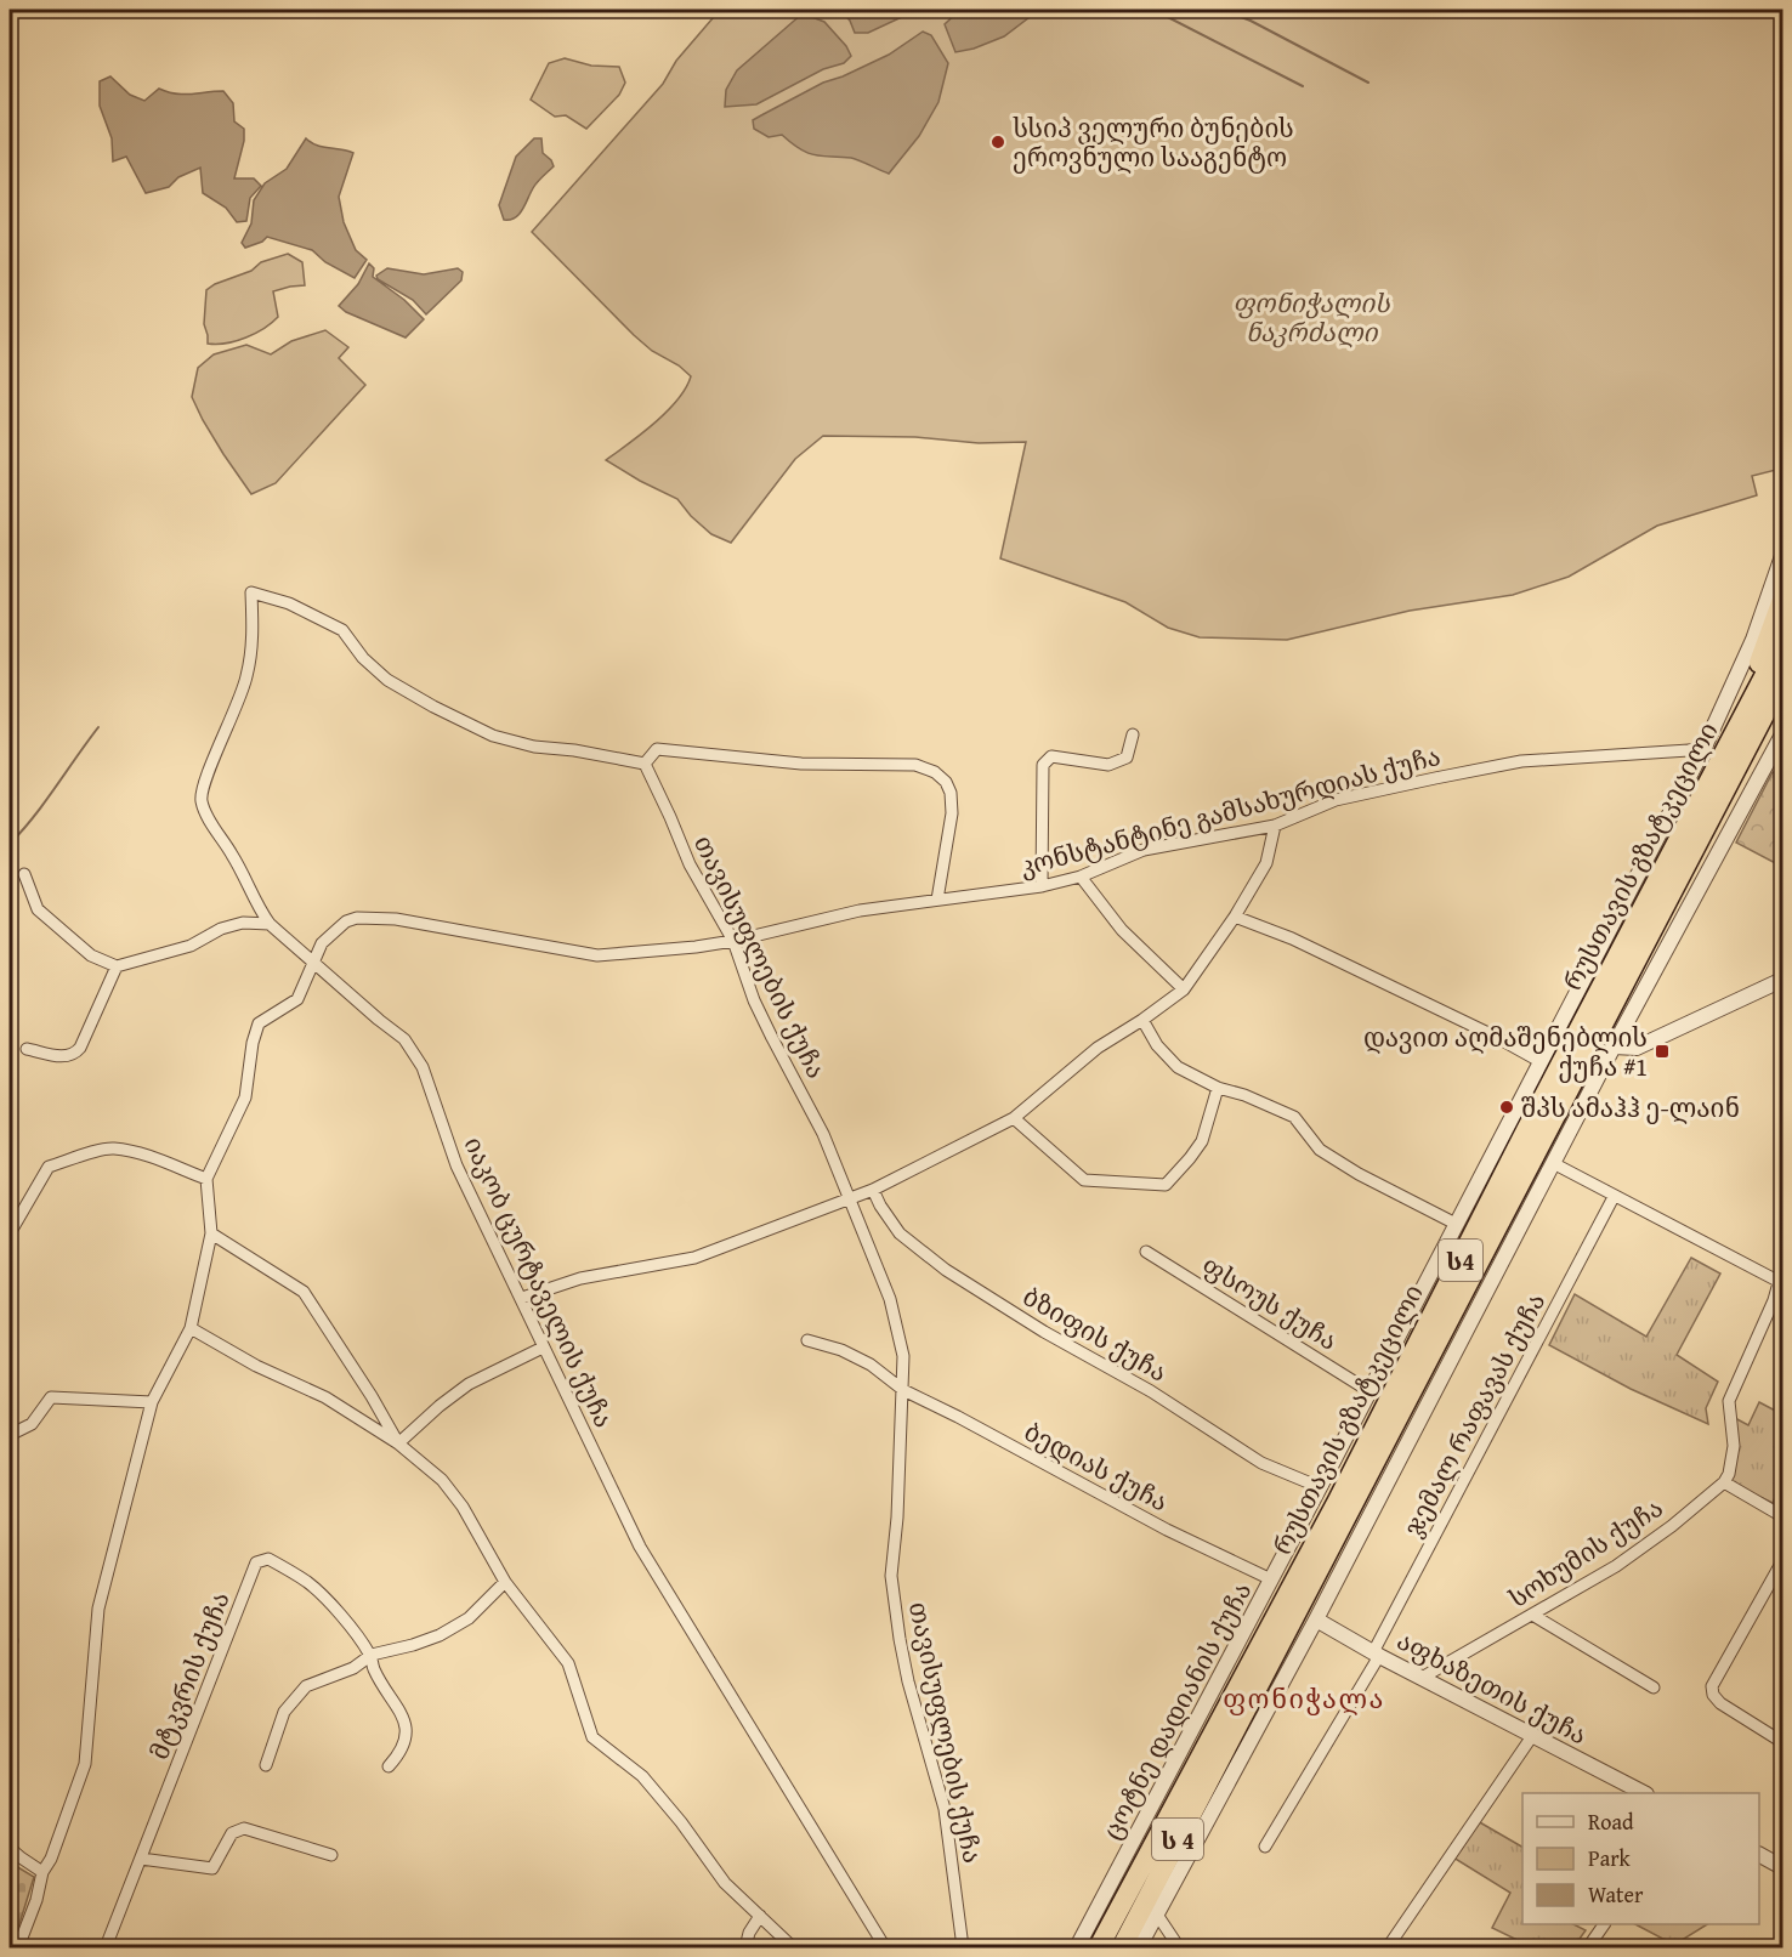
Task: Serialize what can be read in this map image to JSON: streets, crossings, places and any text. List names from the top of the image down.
{
  "streets": {
    "highway": ["რუსთავის გზატკეცილი", "ს4", "ს 4"],
    "street": [
      "კონსტანტინე გამსახურდიას ქუჩა",
      "თავისუფლების ქუჩა",
      "იაკობ ცურტაველის ქუჩა",
      "ფსოუს ქუჩა",
      "ბზიფის ქუჩა",
      "ჯემალ რაფავას ქუჩა",
      "ბედიას ქუჩა",
      "სოხუმის ქუჩა",
      "მტკვრის ქუჩა",
      "აფხაზეთის ქუჩა",
      "ცოტნე დადიანის ქუჩა"
    ]
  },
  "crossings": [
    ["კონსტანტინე გამსახურდიას ქუჩა", "თავისუფლების ქუჩა"],
    ["კონსტანტინე გამსახურდიას ქუჩა", "იაკობ ცურტაველის ქუჩა"],
    ["კონსტანტინე გამსახურდიას ქუჩა", "ცოტნე დადიანის ქუჩა"],
    ["თავისუფლების ქუჩა", "ბედიას ქუჩა"],
    ["ფსოუს ქუჩა", "ცოტნე დადიანის ქუჩა"],
    ["ბზიფის ქუჩა", "ცოტნე დადიანის ქუჩა"],
    ["ჯემალ რაფავას ქუჩა", "აფხაზეთის ქუჩა"],
    ["ბედიას ქუჩა", "ცოტნე დადიანის ქუჩა"],
    ["სოხუმის ქუჩა", "აფხაზეთის ქუჩა"]
  ],
  "districts": ["ფონიჭალა"],
  "parks": ["ფონიჭალის ნაკრძალი"],
  "places": {
    "other": ["სსიპ ველური ბუნების ეროვნული სააგენტო", "შპს ამაჰჰ ე-ლაინ"],
    "transit": ["დავით აღმაშენებლის ქუჩა #1"]
  },
  "legend": ["Road", "Park", "Water"]
}
